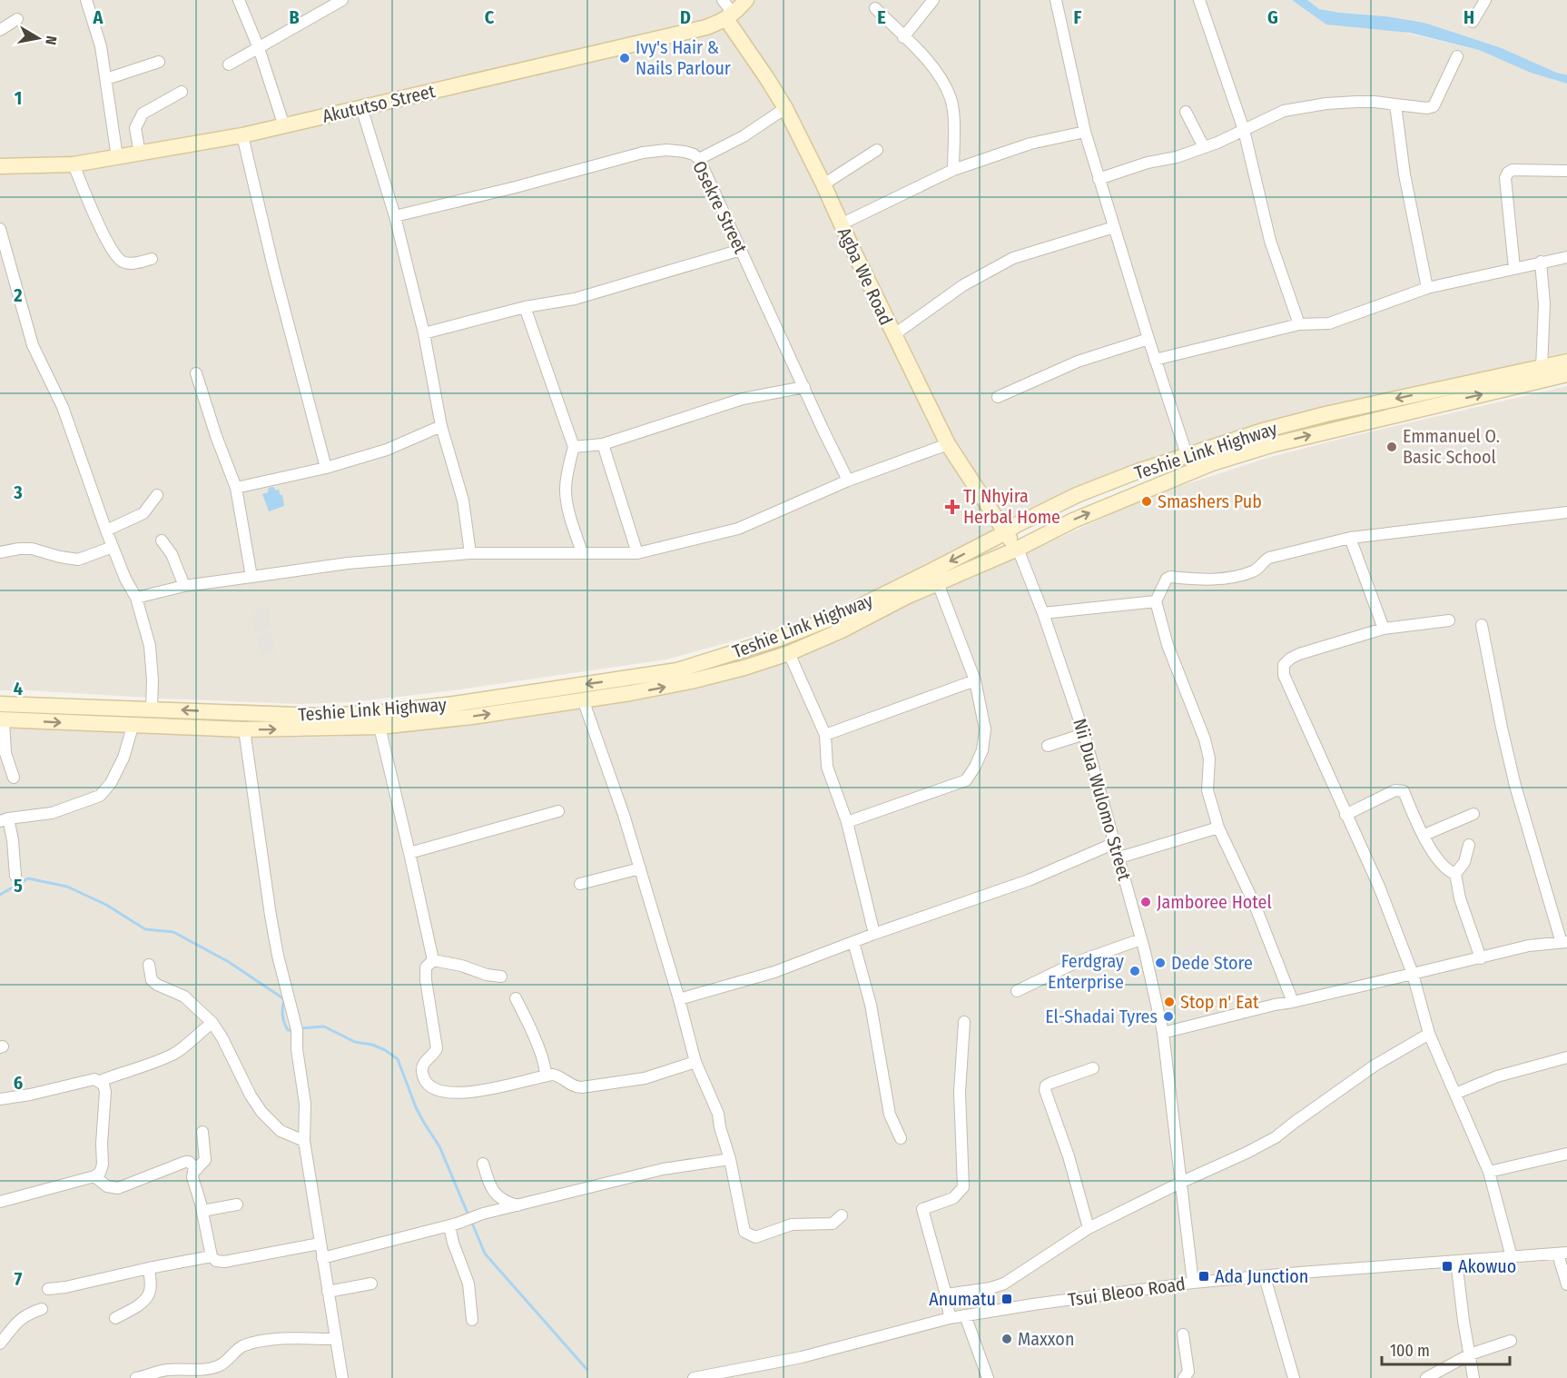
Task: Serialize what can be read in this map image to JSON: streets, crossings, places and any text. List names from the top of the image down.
{
  "streets": {
    "main road": ["Akututso Street", "Agba We Road", "Teshie Link Highway"],
    "street": ["Osekre Street", "Nii Dua Wulomo Street", "Tsui Bleoo Road"]
  },
  "crossings": [
    ["Akututso Street", "Agba We Road"],
    ["Agba We Road", "Teshie Link Highway"],
    ["Agba We Road", "Nii Dua Wulomo Street"],
    ["Teshie Link Highway", "Nii Dua Wulomo Street"],
    ["Nii Dua Wulomo Street", "Tsui Bleoo Road"]
  ],
  "places": {
    "other": [
      "Ivy's Hair & Nails Parlour",
      "Emmanuel O. Basic School",
      "Smashers Pub",
      "Jamboree Hotel",
      "Dede Store",
      "Ferdgray Enterprise",
      "Stop n' Eat",
      "El-Shadai Tyres",
      "Maxxon"
    ],
    "health": ["TJ Nhyira Herbal Home"],
    "transit": ["Akowuo", "Ada Junction", "Anumatu"]
  },
  "scale_bar": "100 m",
  "north": "right",
  "grid": {
    "columns": [
      "A",
      "B",
      "C",
      "D",
      "E",
      "F",
      "G",
      "H"
    ],
    "rows": [
      "1",
      "2",
      "3",
      "4",
      "5",
      "6",
      "7"
    ]
  }
}
